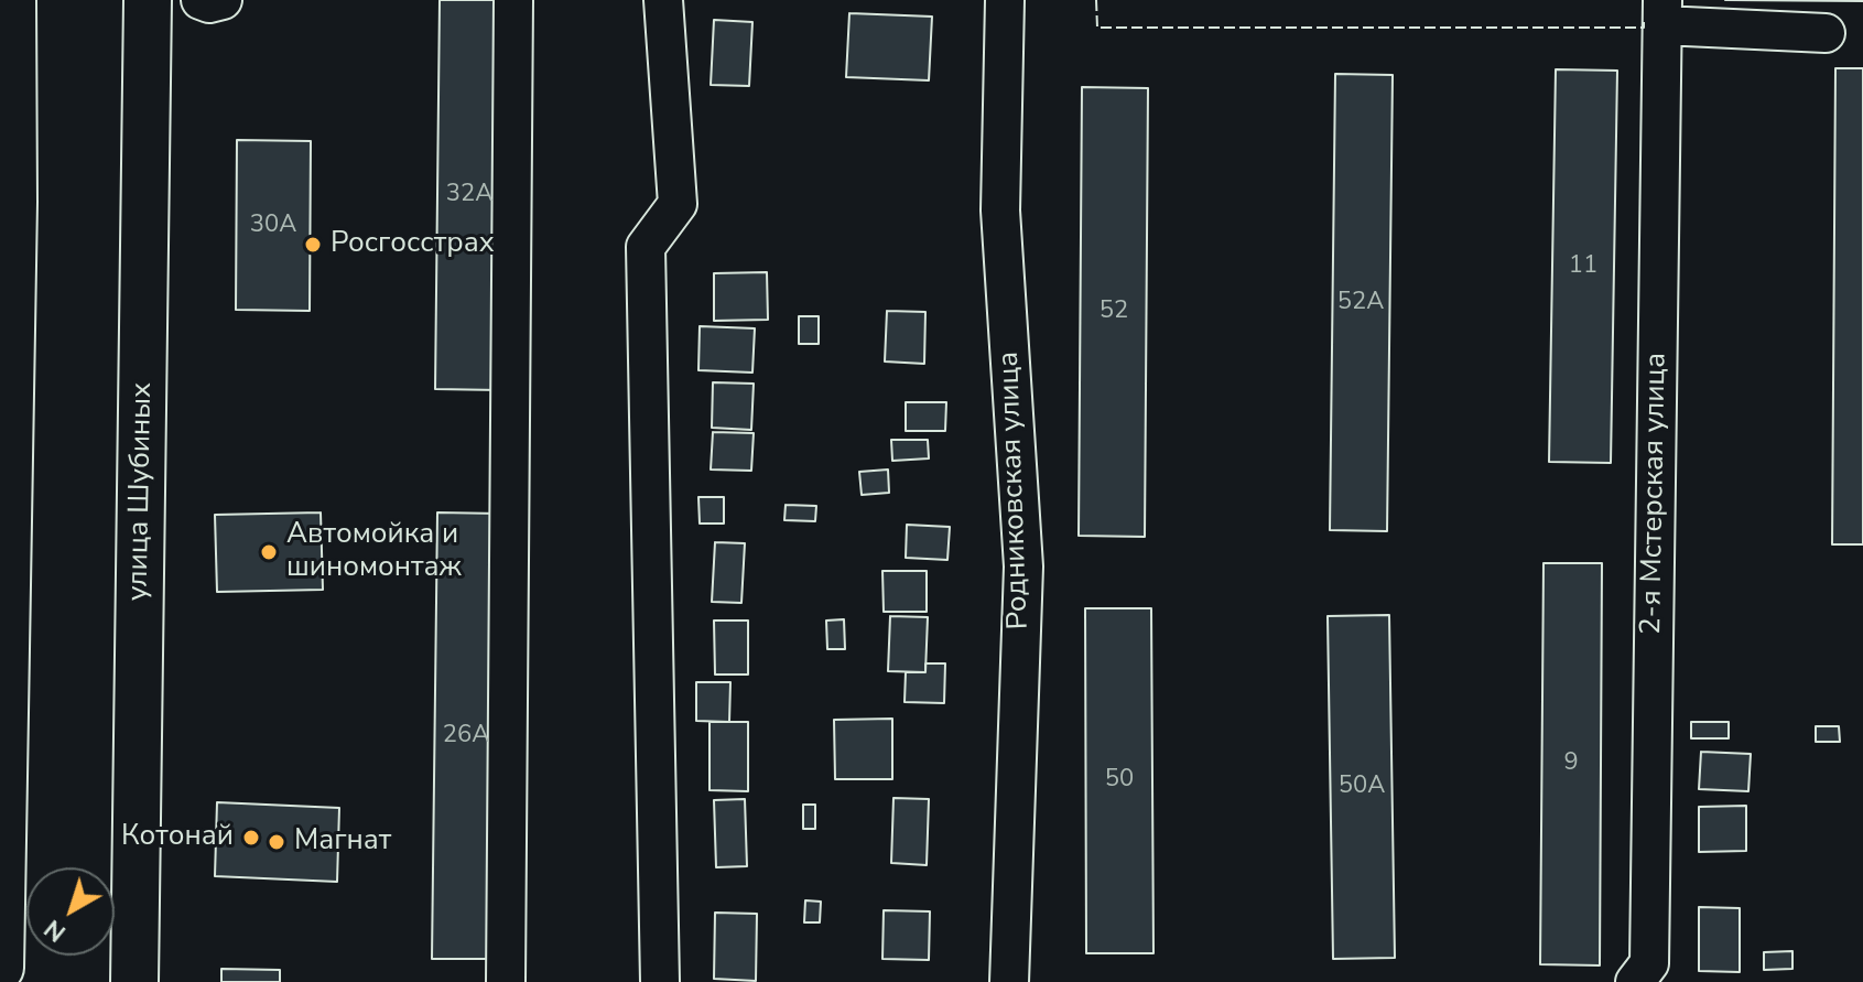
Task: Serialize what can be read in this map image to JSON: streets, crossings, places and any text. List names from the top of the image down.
{
  "streets": {
    "main road": ["улица Шубиных"],
    "street": ["Родниковская улица", "2-я Мстерская улица"]
  },
  "places": [
    "Росгосстрах",
    "Автомойка и шиномонтаж",
    "Котонай",
    "Магнат"
  ],
  "house_numbers": [
    "32А",
    "30А",
    "11",
    "52А",
    "52",
    "26А",
    "9",
    "50",
    "50А"
  ],
  "north": "bottom left"
}
